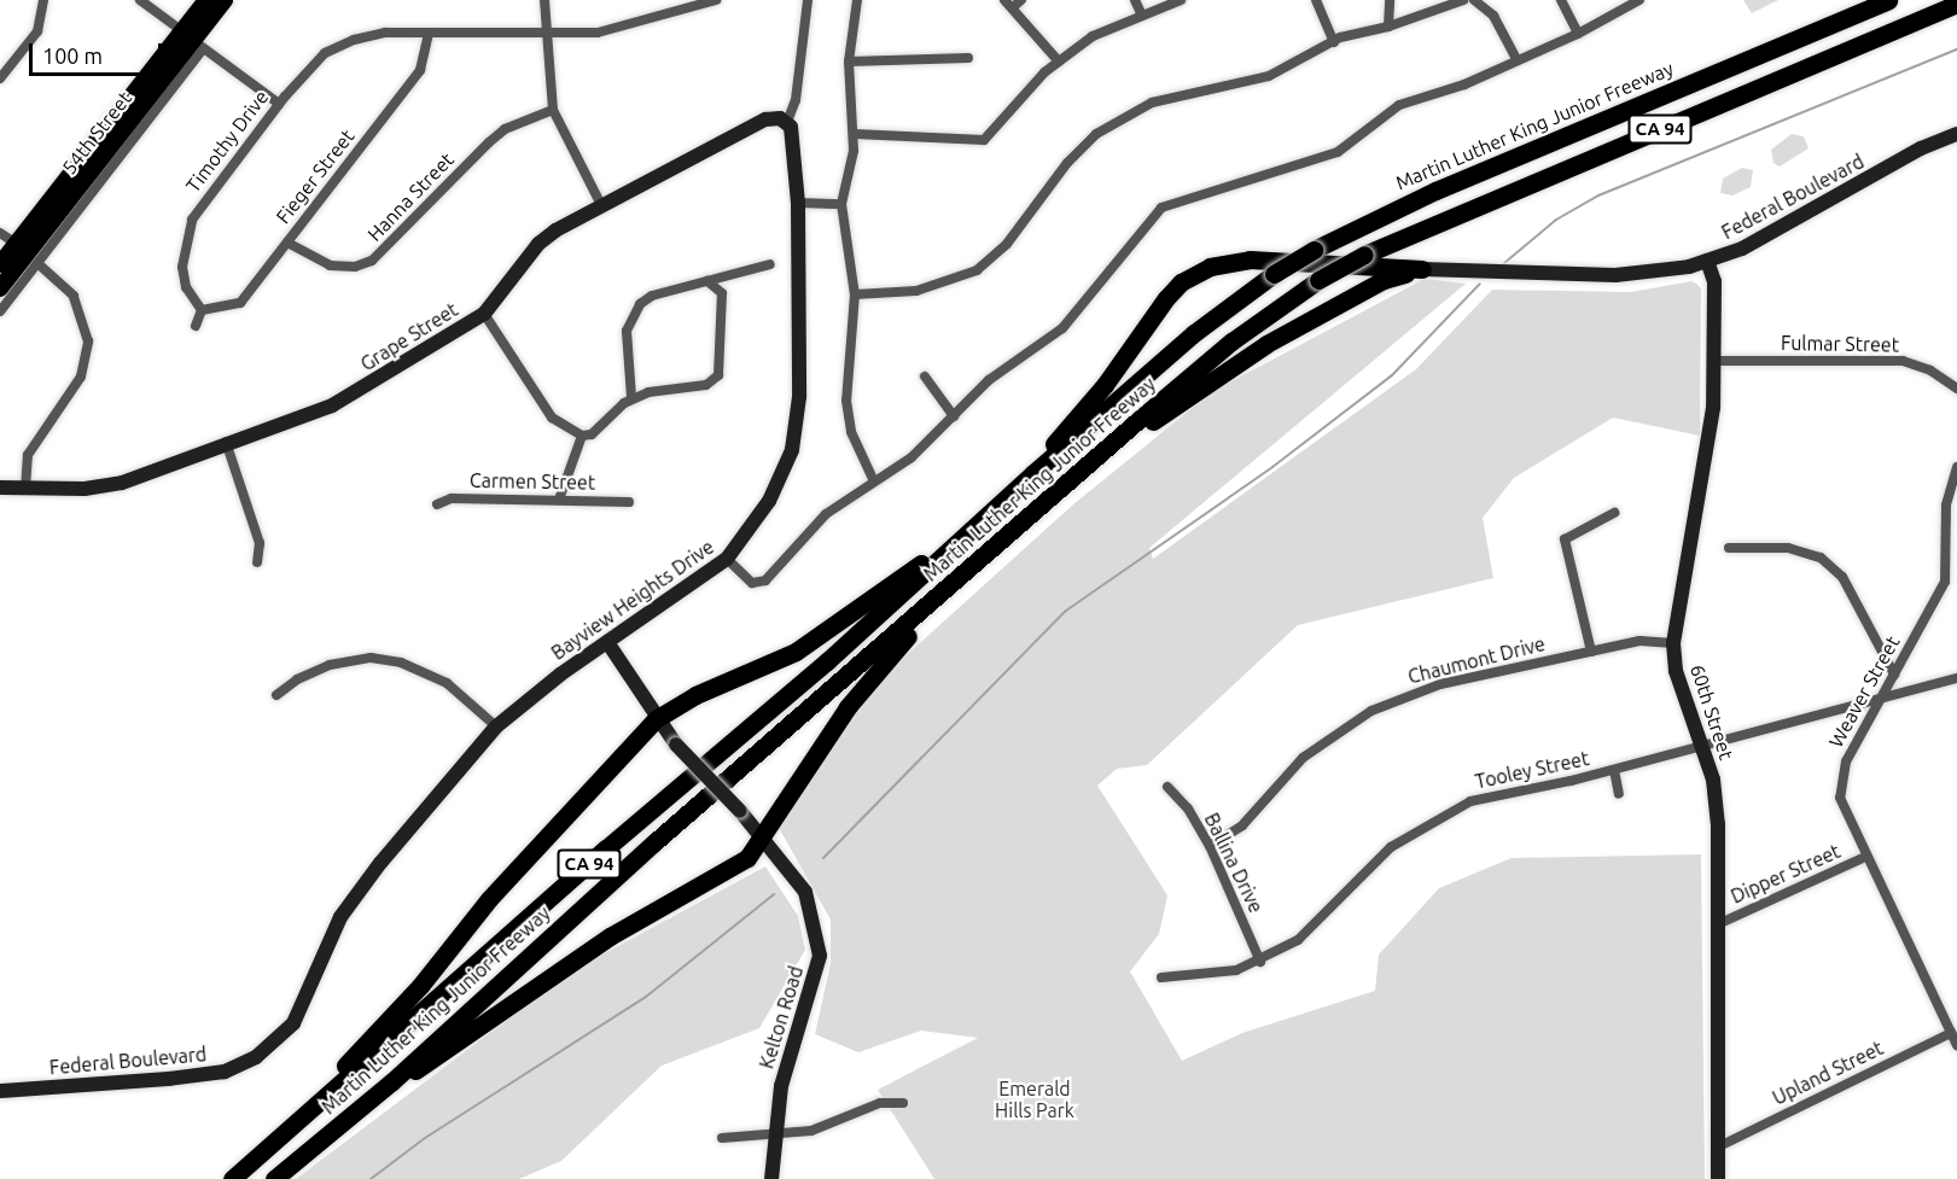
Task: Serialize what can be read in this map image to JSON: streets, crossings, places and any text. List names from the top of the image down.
{
  "streets": {
    "highway": ["Martin Luther King Junior Freeway", "CA 94"],
    "main road": ["54th Street"],
    "street": [
      "Timothy Drive",
      "Fieger Street",
      "Hanna Street",
      "Federal Boulevard",
      "Grape Street",
      "Fulmar Street",
      "Carmen Street",
      "Bayview Heights Drive",
      "Chaumont Drive",
      "Weaver Street",
      "60th Street",
      "Tooley Street",
      "Ballina Drive",
      "Dipper Street",
      "Kelton Road",
      "Upland Street"
    ]
  },
  "crossings": [
    ["Timothy Drive", "Fieger Street"],
    ["Fieger Street", "Hanna Street"],
    ["Federal Boulevard", "Bayview Heights Drive"],
    ["Federal Boulevard", "60th Street"],
    ["Grape Street", "Bayview Heights Drive"],
    ["Fulmar Street", "60th Street"],
    ["Bayview Heights Drive", "Kelton Road"],
    ["Chaumont Drive", "60th Street"],
    ["Chaumont Drive", "Ballina Drive"],
    ["Weaver Street", "Tooley Street"],
    ["Weaver Street", "Dipper Street"],
    ["Weaver Street", "Upland Street"],
    ["60th Street", "Tooley Street"],
    ["60th Street", "Dipper Street"],
    ["60th Street", "Upland Street"],
    ["Tooley Street", "Ballina Drive"]
  ],
  "parks": ["Emerald Hills Park"],
  "scale_bar": "100 m"
}
